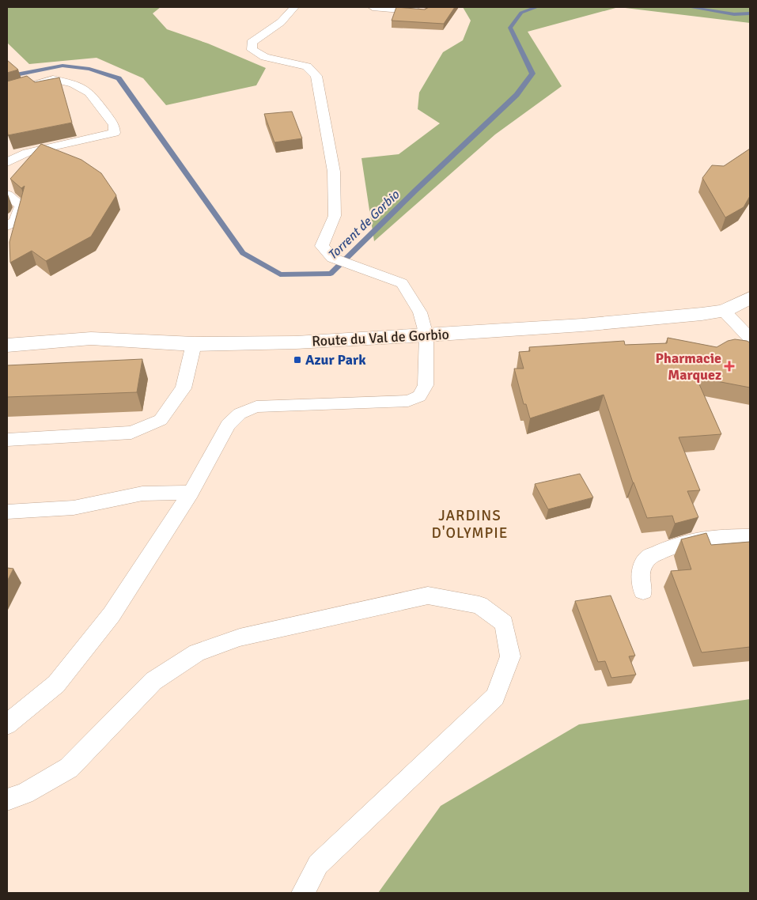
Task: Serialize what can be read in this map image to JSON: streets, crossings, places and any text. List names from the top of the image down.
{
  "streets": {
    "street": ["Route du Val de Gorbio"]
  },
  "districts": ["JARDINS D'OLYMPIE"],
  "water": ["Torrent de Gorbio"],
  "places": {
    "transit": ["Azur Park"],
    "health": ["Pharmacie Marquez"]
  }
}
